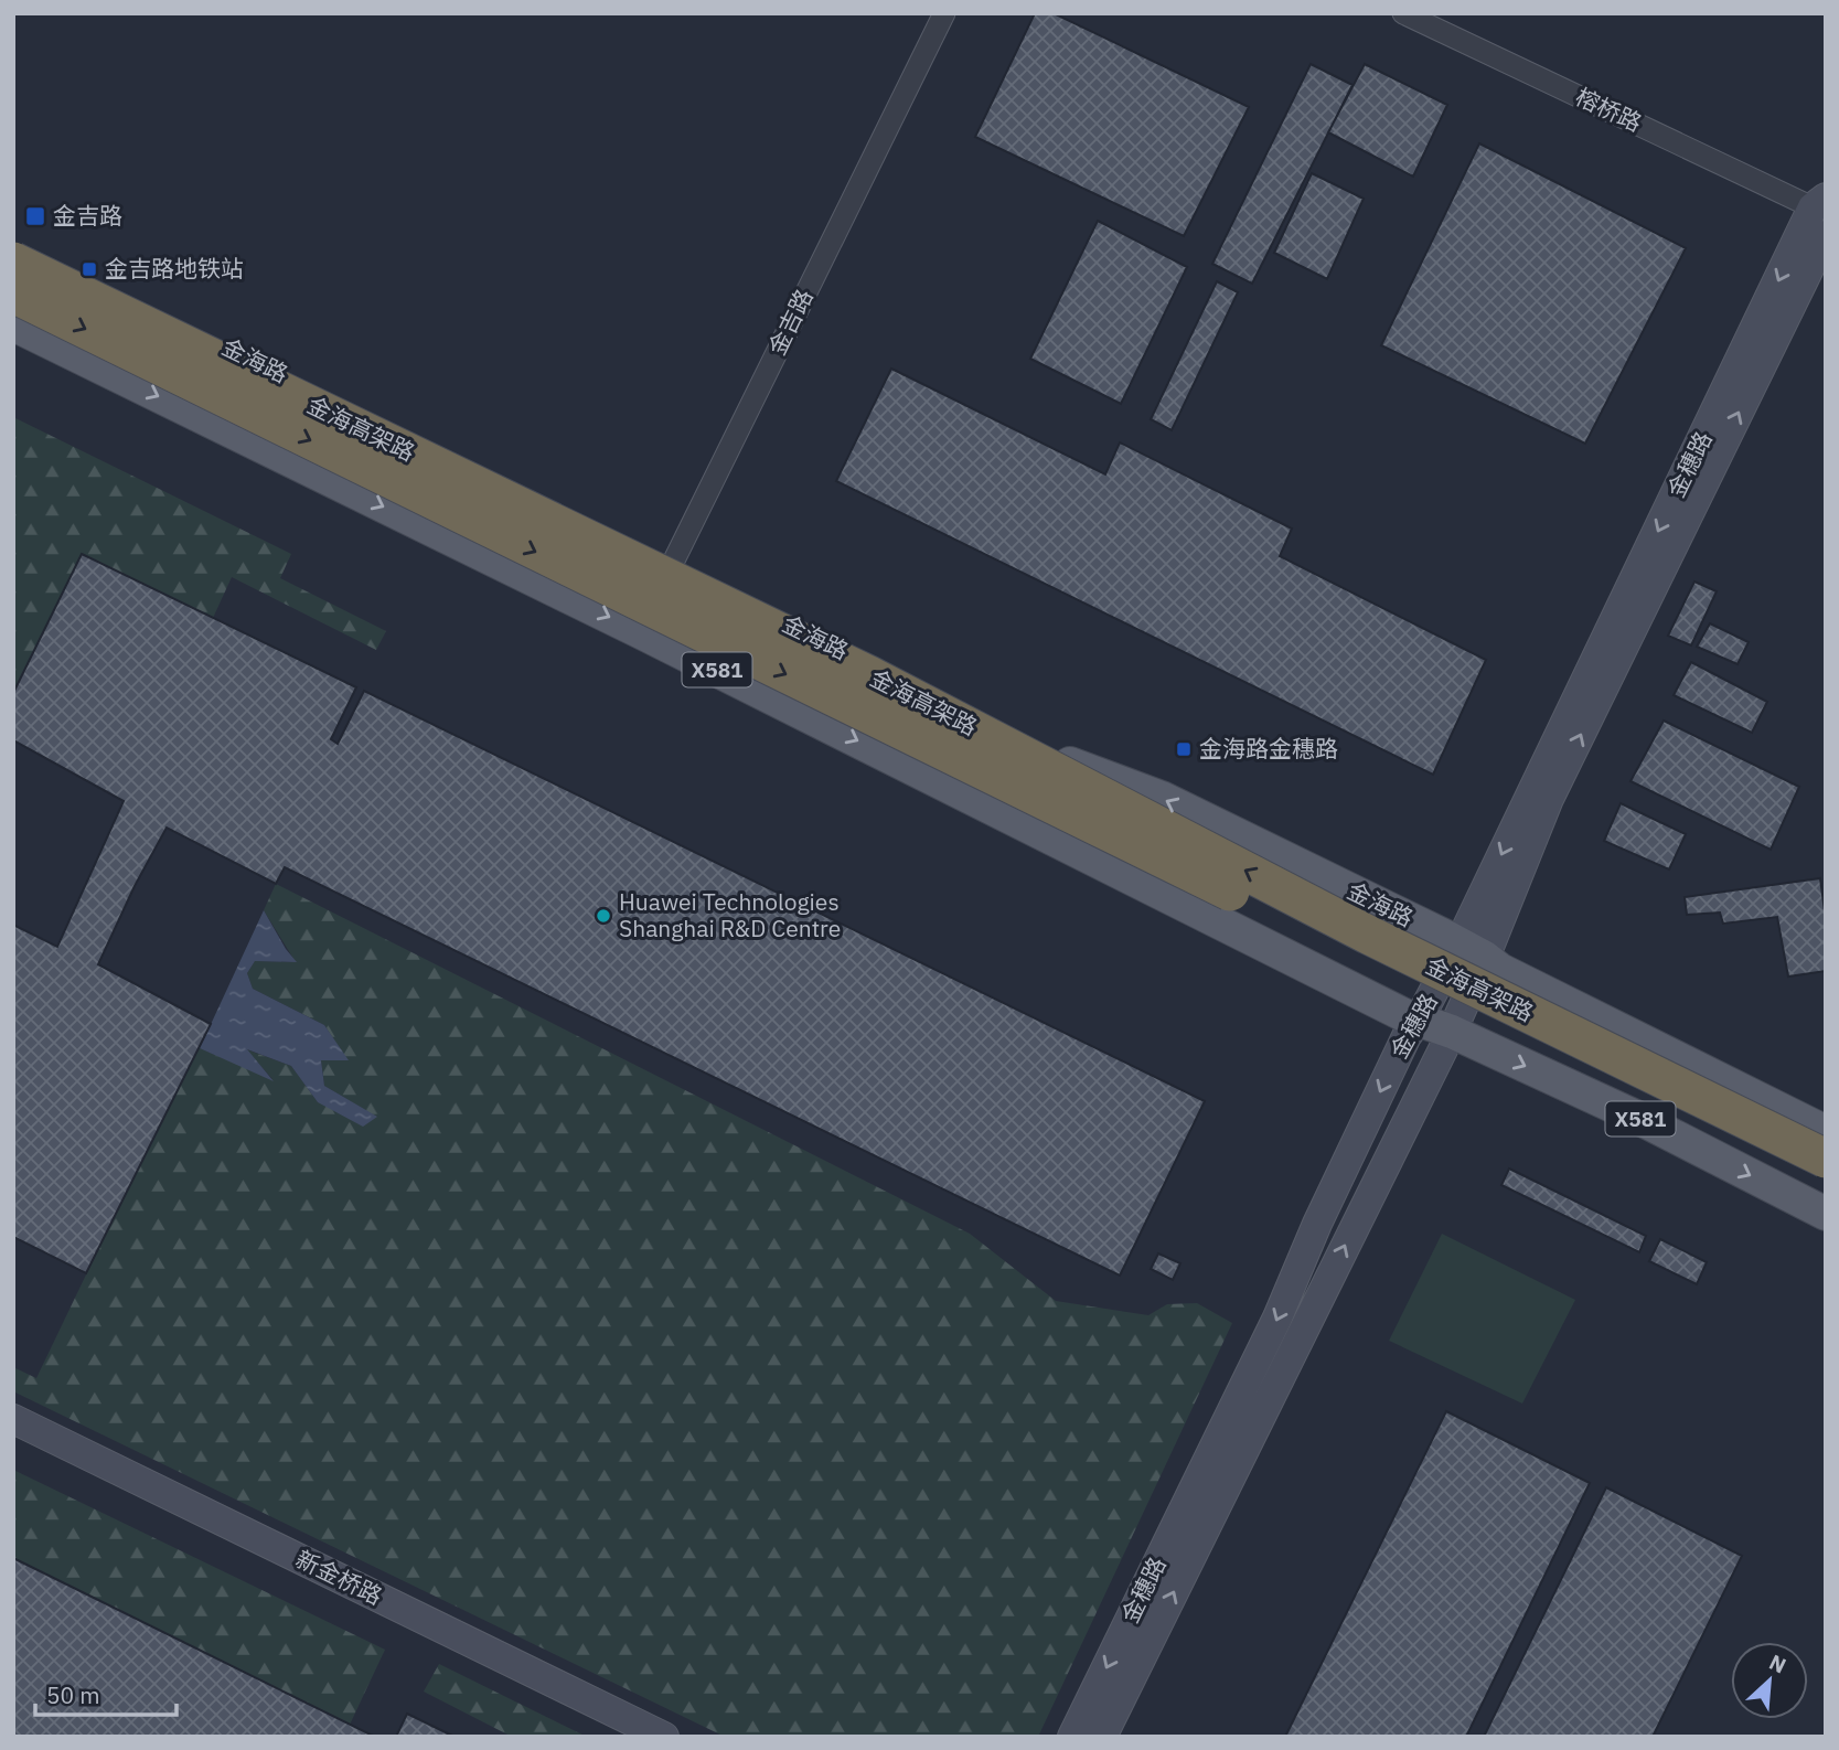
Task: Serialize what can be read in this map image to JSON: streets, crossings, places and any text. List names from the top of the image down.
{
  "streets": {
    "highway": ["金海高架路"],
    "main road": ["金海路", "X581"],
    "street": [
      "榕桥路",
      "金吉路",
      "金穗路",
      "新金桥路"
    ]
  },
  "crossings": [
    ["榕桥路", "金穗路"],
    ["金吉路", "金海路"],
    ["金吉路", "X581"],
    ["金海路", "金穗路"],
    ["金穗路", "X581"]
  ],
  "places": {
    "transit": ["金吉路", "金吉路地铁站", "金海路金穗路"],
    "other": ["Huawei Technologies Shanghai R&D Centre"]
  },
  "scale_bar": "50 m",
  "north": "top right"
}
